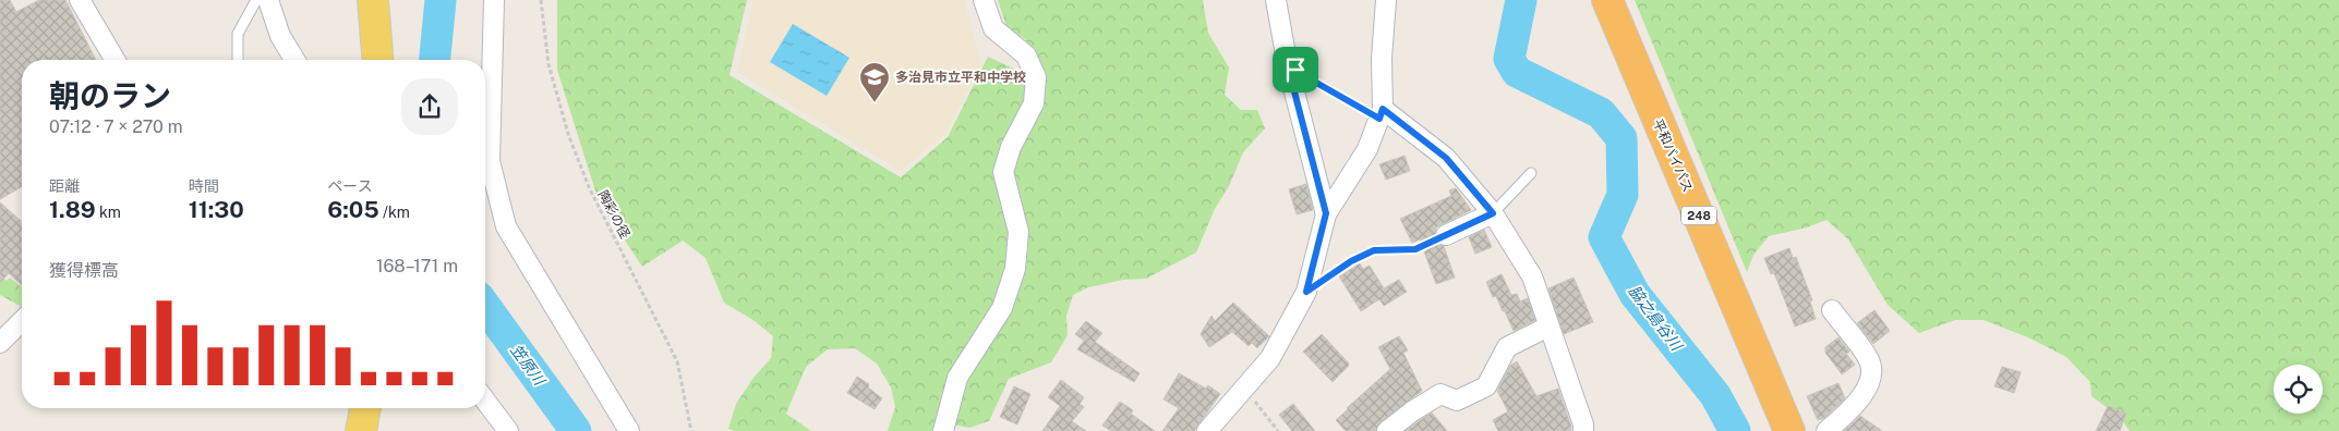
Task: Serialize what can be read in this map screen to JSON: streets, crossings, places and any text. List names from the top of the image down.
{
  "streets": {
    "highway": ["平和バイパス", "248"],
    "path": ["陶彩の径"]
  },
  "water": ["脇之島谷川", "笠原川"],
  "places": {
    "school or university": ["多治見市立平和中学校"]
  },
  "page": {
    "heading": ["朝のラン", "07:12 · 7 × 270 m"],
    "stats": [
      ["距離", "1.89 km"],
      ["時間", "11:30"],
      ["ペース", "6:05 /km"]
    ],
    "chart": ["獲得標高", "168–171 m"]
  }
}
